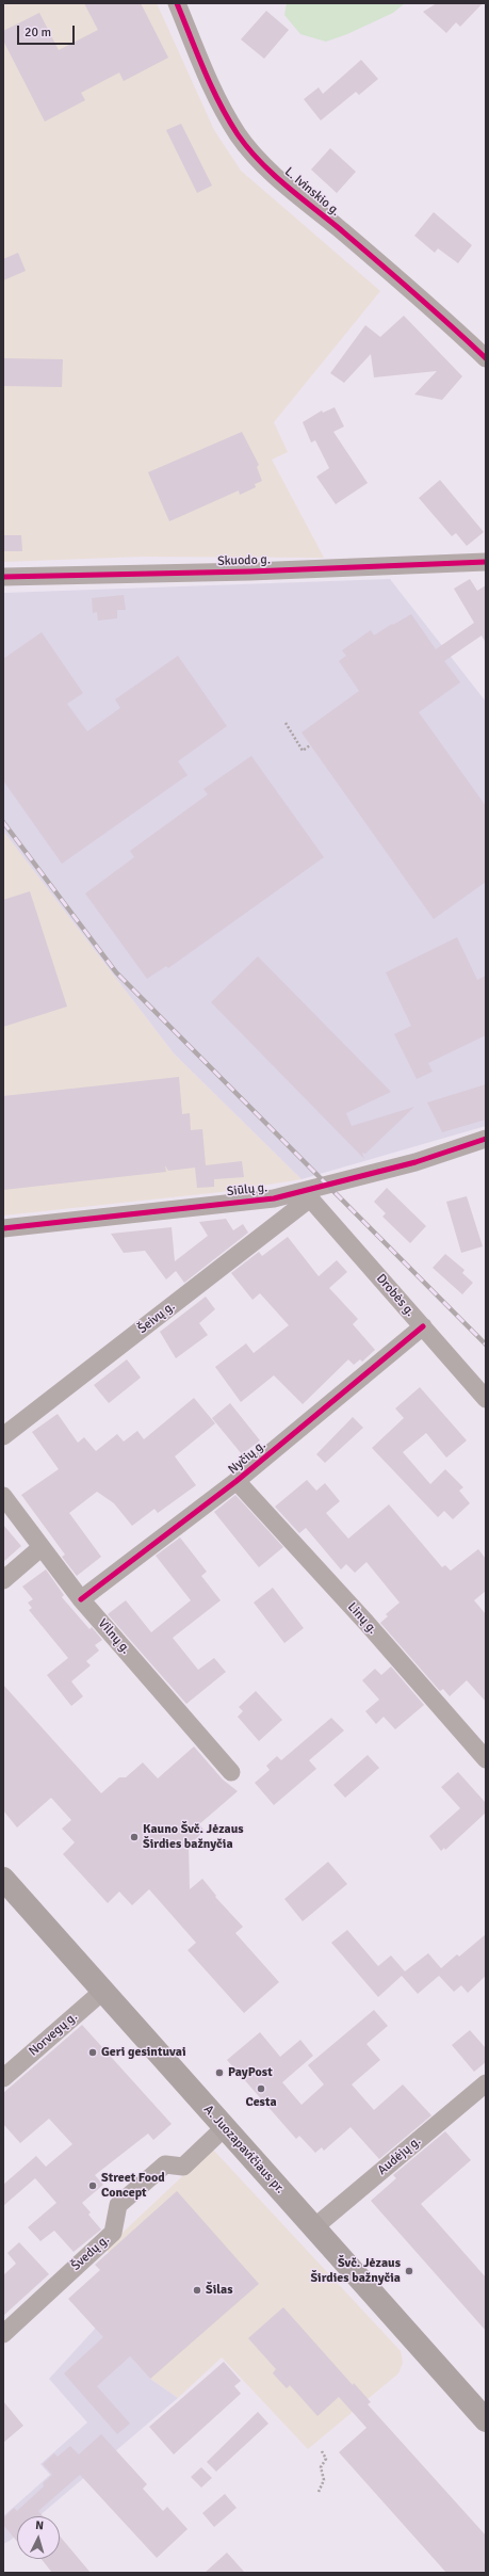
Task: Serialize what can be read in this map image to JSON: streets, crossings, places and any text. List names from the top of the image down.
{
  "streets": {
    "main road": ["A. Juozapavičiaus pr."],
    "street": [
      "L. Ivinskio g.",
      "Skuodo g.",
      "Siūlų g.",
      "Drobės g.",
      "Šeivų g.",
      "Nyčių g.",
      "Linų g.",
      "Vilnų g.",
      "Norvegų g.",
      "Audėjų g.",
      "Švedų g."
    ]
  },
  "crossings": [
    ["Siūlų g.", "Drobės g."],
    ["Siūlų g.", "Šeivų g."],
    ["Drobės g.", "Šeivų g."],
    ["Drobės g.", "Nyčių g."],
    ["Nyčių g.", "Linų g."],
    ["Nyčių g.", "Vilnų g."],
    ["Norvegų g.", "A. Juozapavičiaus pr."],
    ["A. Juozapavičiaus pr.", "Audėjų g."],
    ["A. Juozapavičiaus pr.", "Švedų g."]
  ],
  "places": [
    "Kauno Švč. Jėzaus Širdies bažnyčia",
    "Geri gesintuvai",
    "PayPost",
    "Cesta",
    "Street Food Concept",
    "Švč. Jėzaus Širdies bažnyčia",
    "Šilas"
  ],
  "scale_bar": "20 m",
  "north": "top"
}
